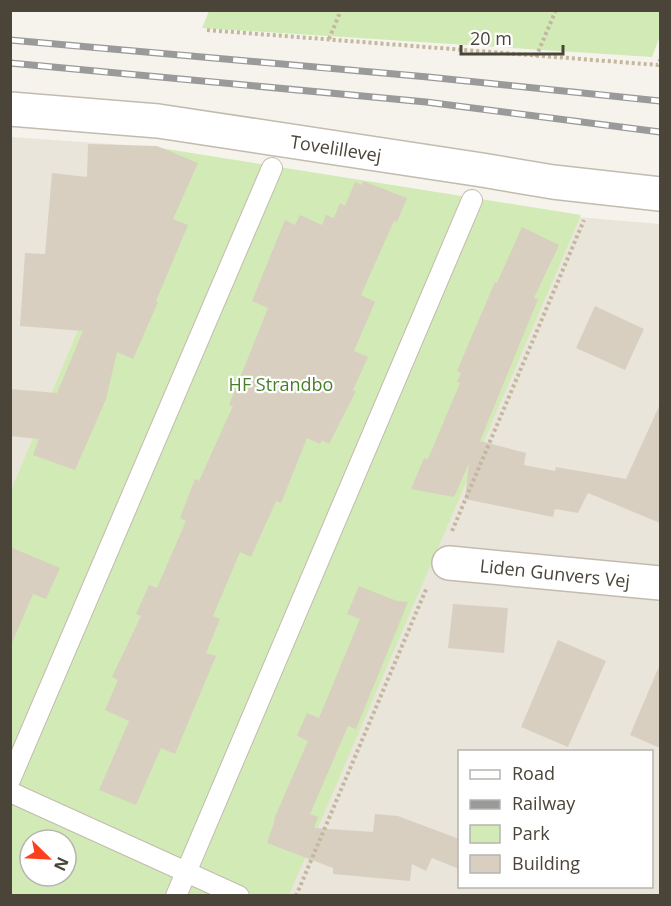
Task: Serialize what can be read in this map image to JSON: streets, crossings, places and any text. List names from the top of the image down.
{
  "streets": {
    "street": ["Tovelillevej", "Liden Gunvers Vej"]
  },
  "parks": ["HF Strandbo"],
  "legend": [
    "Road",
    "Railway",
    "Park",
    "Building"
  ],
  "scale_bar": "20 m",
  "north": "bottom right"
}
